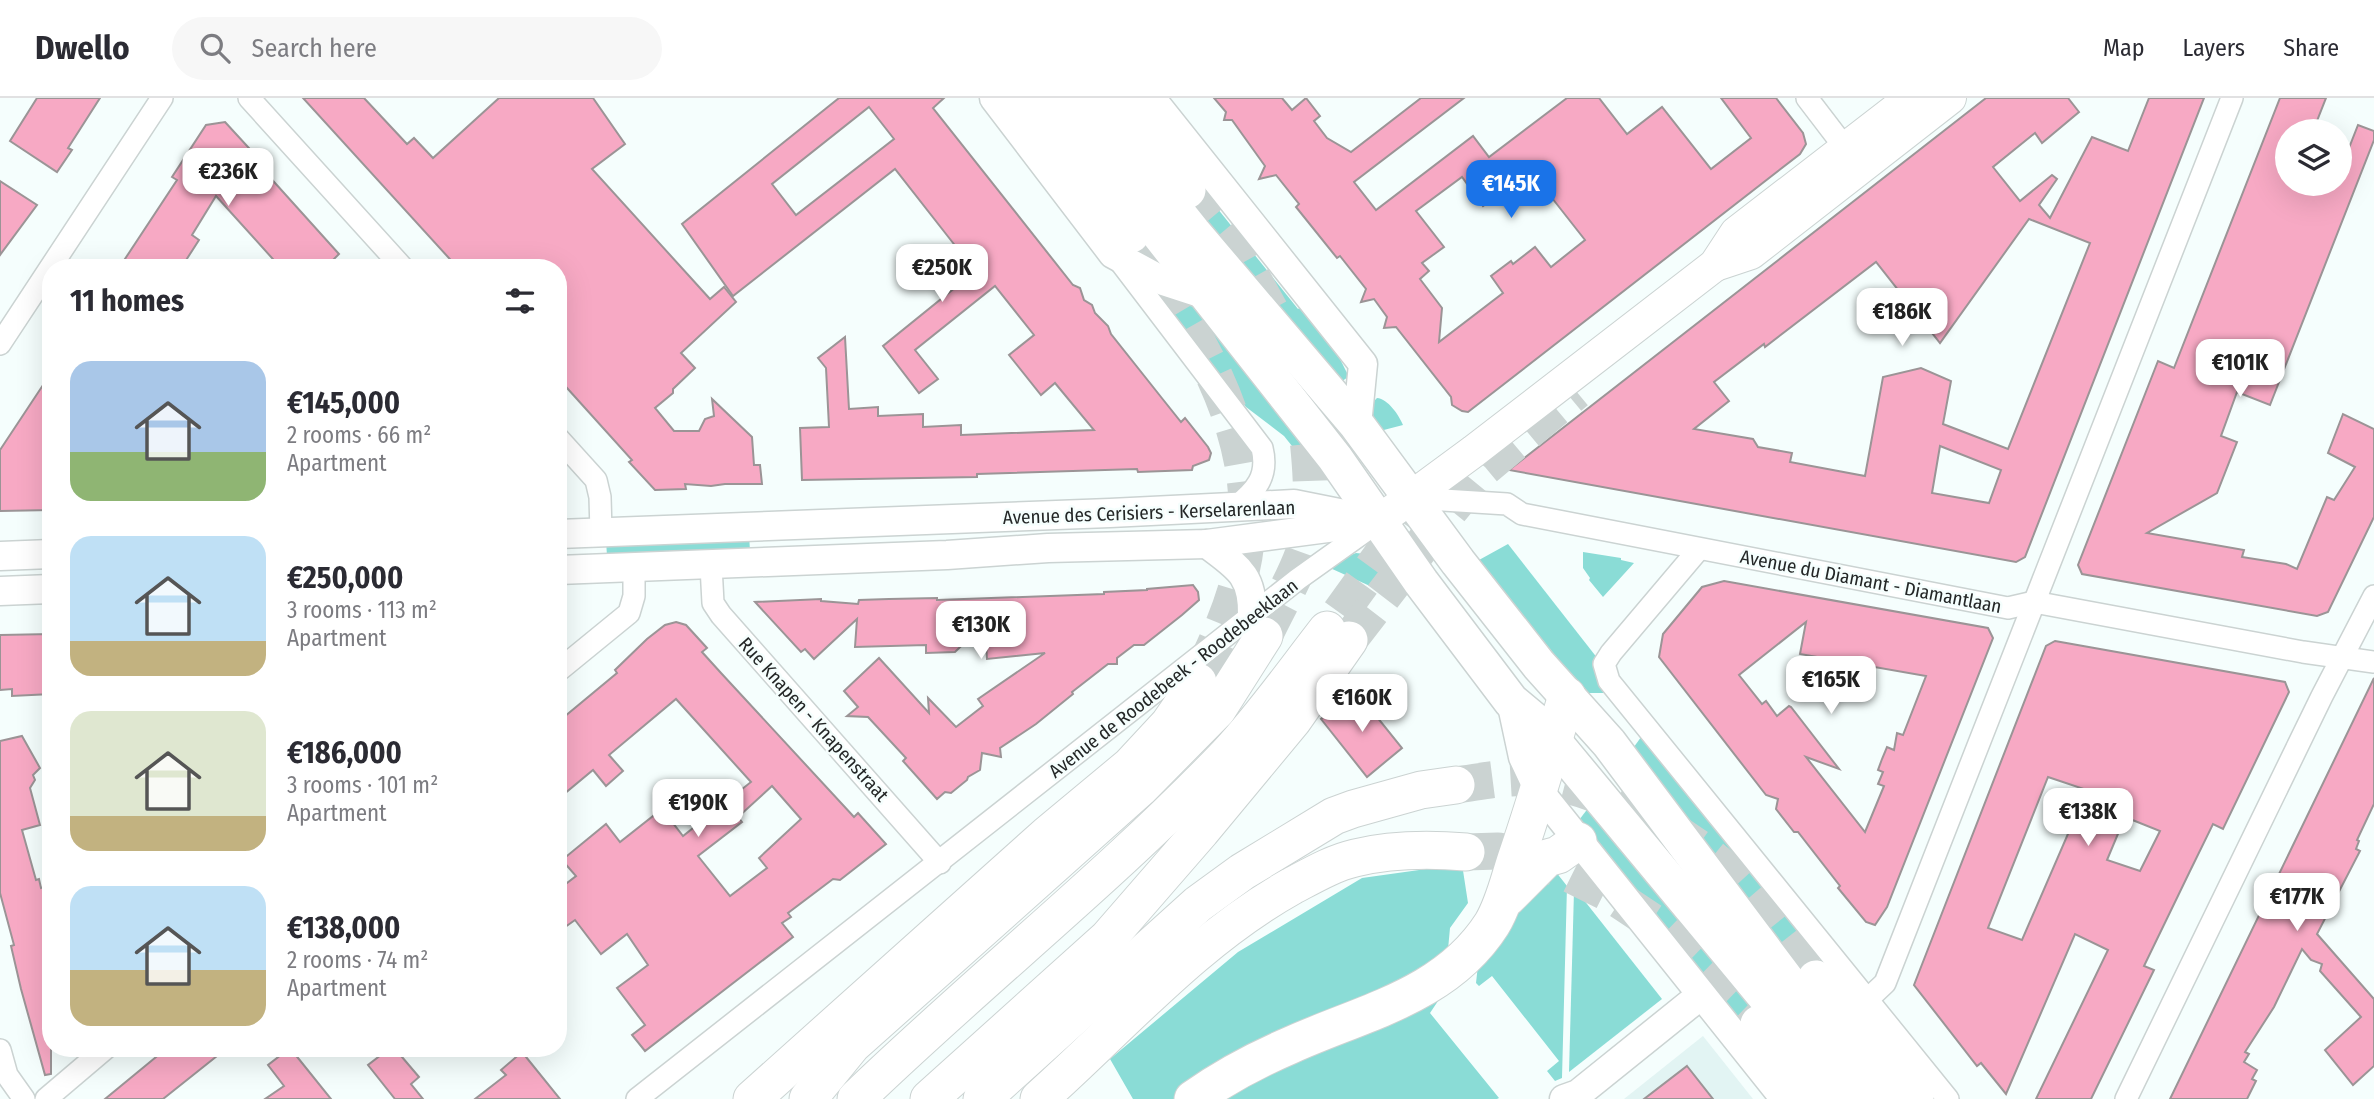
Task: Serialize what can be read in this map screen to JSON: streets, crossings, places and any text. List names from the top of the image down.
{
  "streets": {
    "main road": ["Avenue de Roodebeek - Roodebeeklaan"],
    "street": ["Avenue des Cerisiers - Kerselarenlaan", "Avenue du Diamant - Diamantlaan", "Rue Knapen - Knapenstraat"]
  },
  "crossings": [
    ["Avenue des Cerisiers - Kerselarenlaan", "Avenue de Roodebeek - Roodebeeklaan"],
    ["Avenue des Cerisiers - Kerselarenlaan", "Rue Knapen - Knapenstraat"],
    ["Avenue du Diamant - Diamantlaan", "Avenue de Roodebeek - Roodebeeklaan"],
    ["Avenue de Roodebeek - Roodebeeklaan", "Rue Knapen - Knapenstraat"]
  ],
  "page": {
    "header": "Dwello",
    "search": "Search here",
    "nav": ["Map", "Layers", "Share"],
    "price": [
      "€236K",
      "€145K",
      "€250K",
      "€186K",
      "€101K",
      "€130K",
      "€165K",
      "€160K",
      "€190K",
      "€138K",
      "€177K"
    ],
    "heading": "11 homes",
    "list": [
      {
        "name": "€145,000",
        "note": "2 rooms · 66 m² · Apartment"
      },
      {
        "name": "€250,000",
        "note": "3 rooms · 113 m² · Apartment"
      },
      {
        "name": "€186,000",
        "note": "3 rooms · 101 m² · Apartment"
      },
      {
        "name": "€138,000",
        "note": "2 rooms · 74 m² · Apartment"
      }
    ]
  }
}
